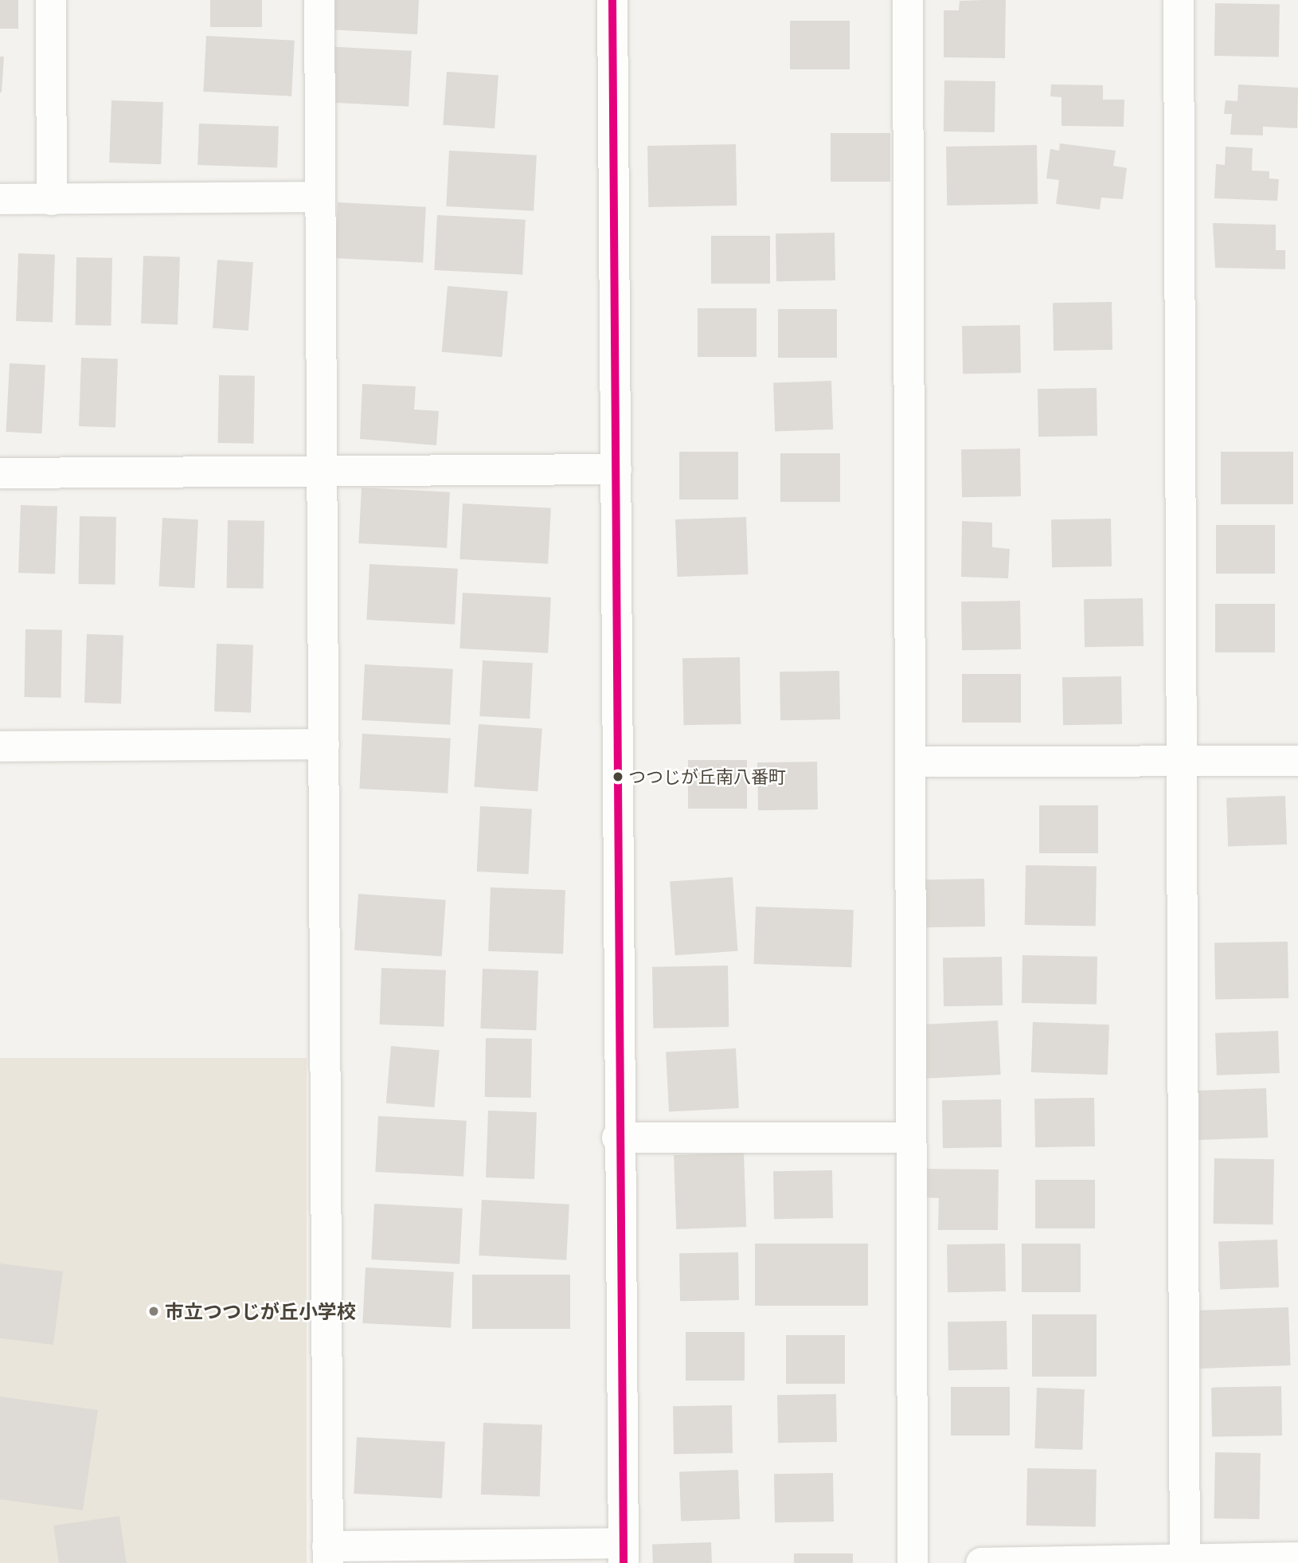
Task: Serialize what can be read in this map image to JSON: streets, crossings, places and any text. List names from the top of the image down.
{
  "places": ["つつじが丘南八番町", "市立つつじが丘小学校"]
}
